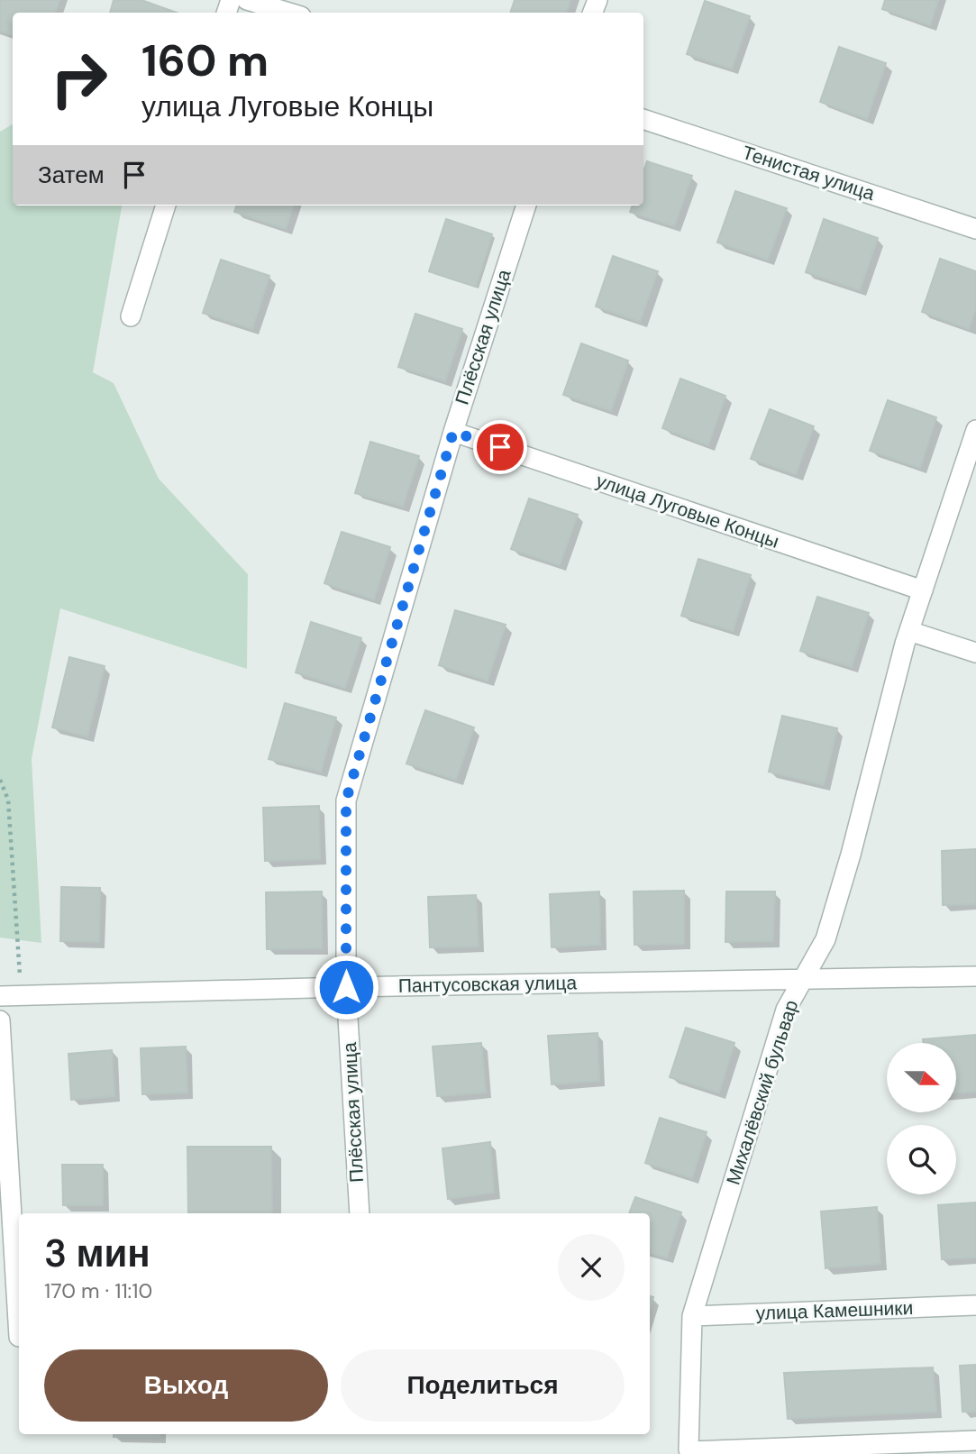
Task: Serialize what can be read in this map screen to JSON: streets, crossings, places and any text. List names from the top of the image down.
{
  "streets": {
    "street": [
      "Тенистая улица",
      "Плёсская улица",
      "улица Луговые Концы",
      "Пантусовская улица",
      "Михалёвский бульвар",
      "улица Камешники"
    ]
  },
  "crossings": [
    ["Плёсская улица", "улица Луговые Концы"],
    ["Плёсская улица", "Пантусовская улица"],
    ["улица Луговые Концы", "Михалёвский бульвар"],
    ["Пантусовская улица", "Михалёвский бульвар"],
    ["Михалёвский бульвар", "улица Камешники"]
  ],
  "north": "right",
  "page": {
    "turn": ["160 m", "улица Луговые Концы"],
    "then": "Затем",
    "heading": ["3 мин", "170 m · 11:10"],
    "buttons": ["Выход", "Поделиться"]
  }
}
